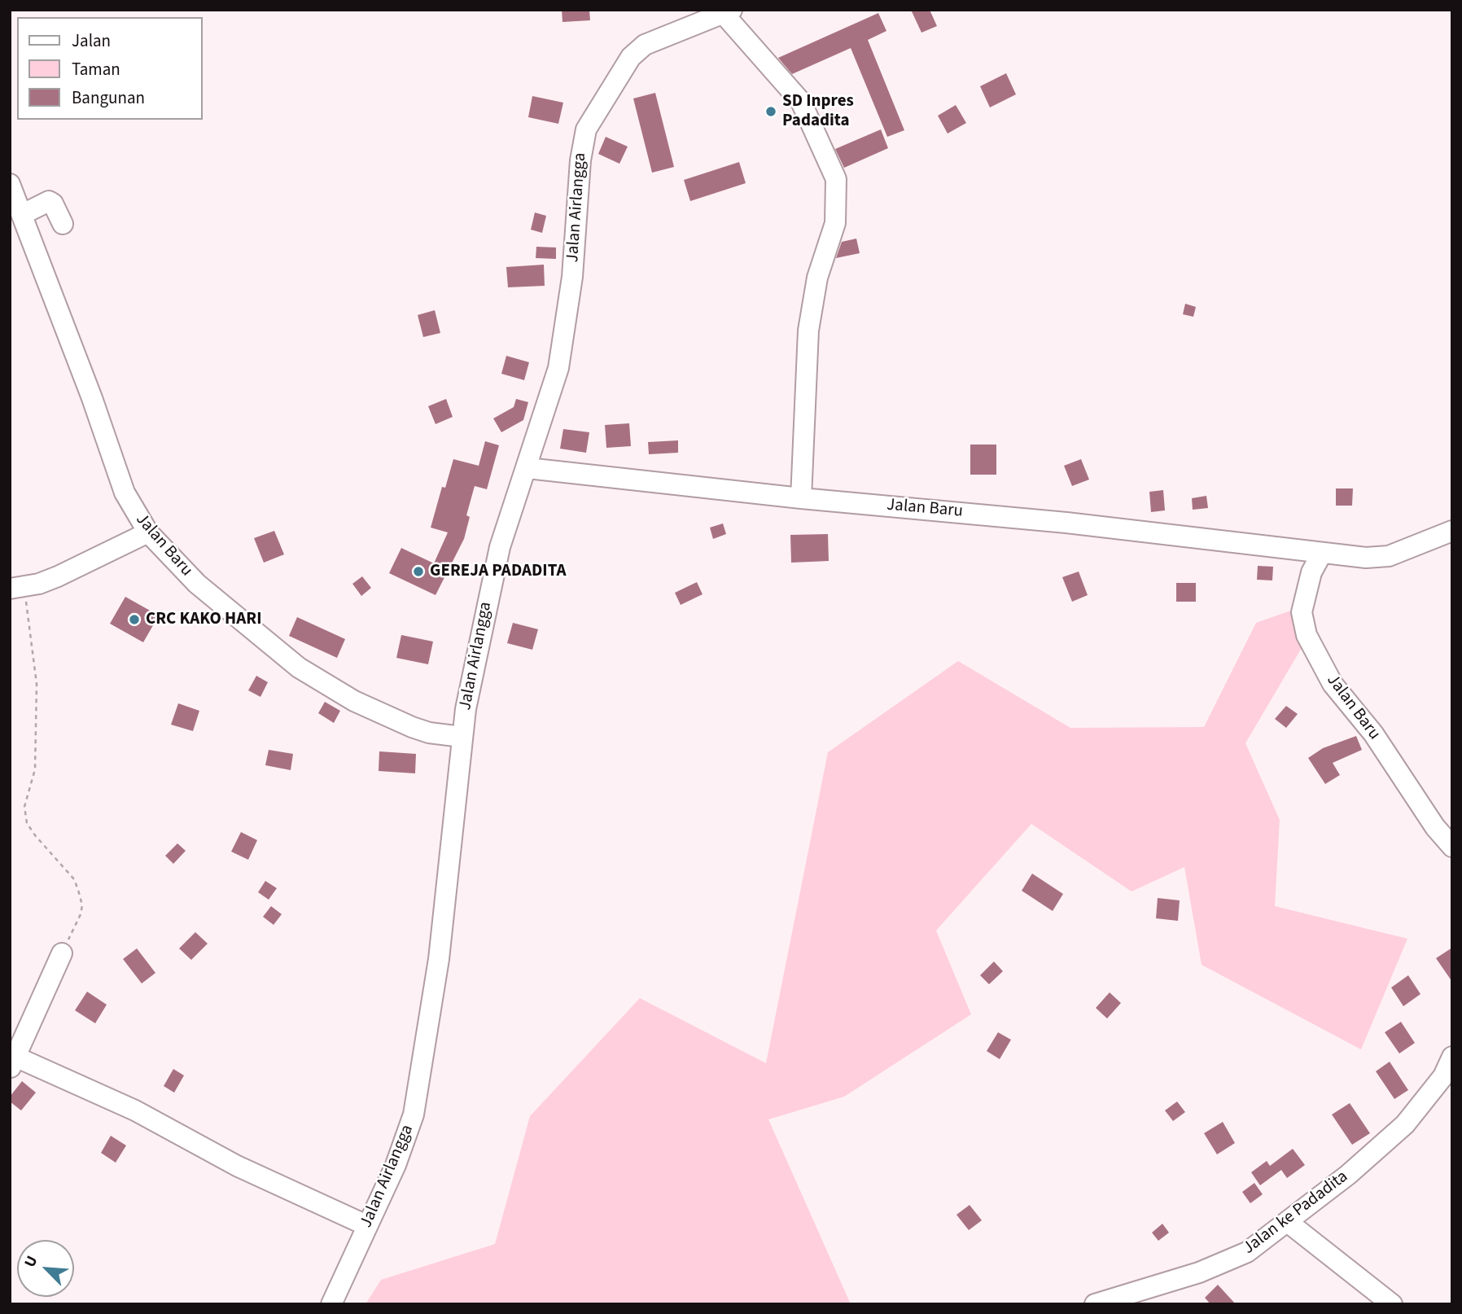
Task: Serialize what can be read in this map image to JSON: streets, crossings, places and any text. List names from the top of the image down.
{
  "streets": {
    "street": ["Jalan Airlangga", "Jalan Baru", "Jalan ke Padadita"]
  },
  "crossings": [
    ["Jalan Airlangga", "Jalan Baru"]
  ],
  "places": ["SD Inpres Padadita", "GEREJA PADADITA", "CRC KAKO HARI"],
  "legend": ["Jalan", "Taman", "Bangunan"],
  "north": "top left"
}
